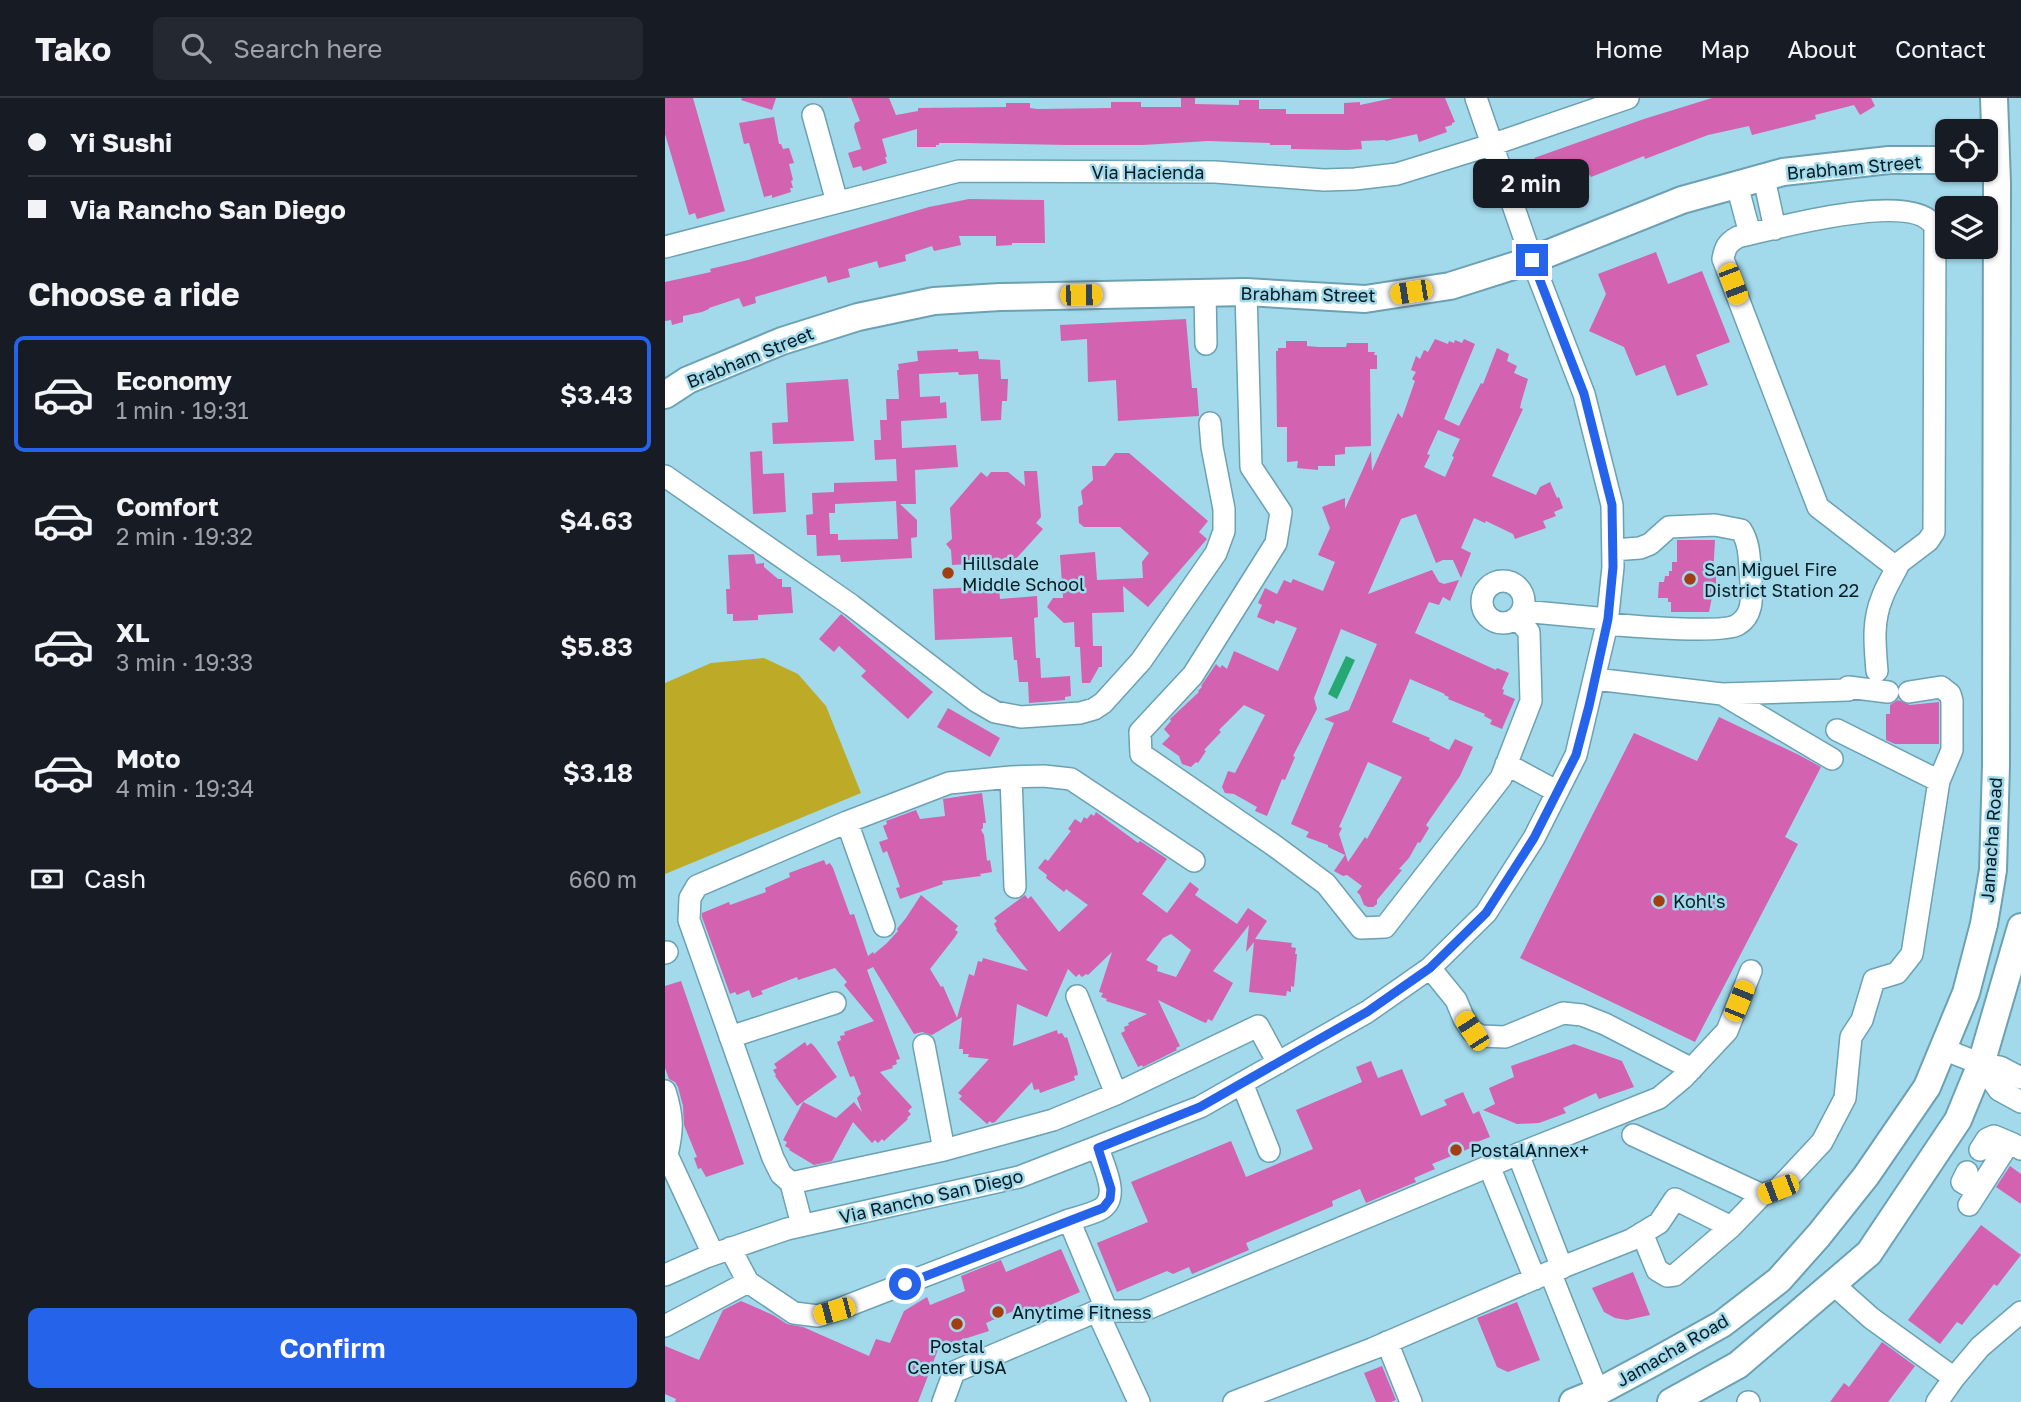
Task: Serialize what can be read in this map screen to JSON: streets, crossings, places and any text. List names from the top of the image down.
{
  "streets": {
    "main road": ["Brabham Street", "Jamacha Road"],
    "street": ["Via Hacienda", "Via Rancho San Diego"]
  },
  "crossings": [
    ["Brabham Street", "Via Rancho San Diego"],
    ["Via Hacienda", "Via Rancho San Diego"]
  ],
  "places": [
    "Hillsdale Middle School",
    "San Miguel Fire District Station 22",
    "Kohl's",
    "PostalAnnex+",
    "Anytime Fitness",
    "Postal Center USA"
  ],
  "page": {
    "header": "Tako",
    "search": "Search here",
    "nav": [
      "Home",
      "Map",
      "About",
      "Contact"
    ],
    "banner": ["Yi Sushi", "Via Rancho San Diego"],
    "bubble": "2 min",
    "heading": "Choose a ride",
    "list": [
      {
        "name": "Economy",
        "note": "1 min · 19:31",
        "value": "$3.43"
      },
      {
        "name": "Comfort",
        "note": "2 min · 19:32",
        "value": "$4.63"
      },
      {
        "name": "XL",
        "note": "3 min · 19:33",
        "value": "$5.83"
      },
      {
        "name": "Moto",
        "note": "4 min · 19:34",
        "value": "$3.18"
      }
    ],
    "pay": ["Cash", "660 m"],
    "buttons": "Confirm"
  }
}
